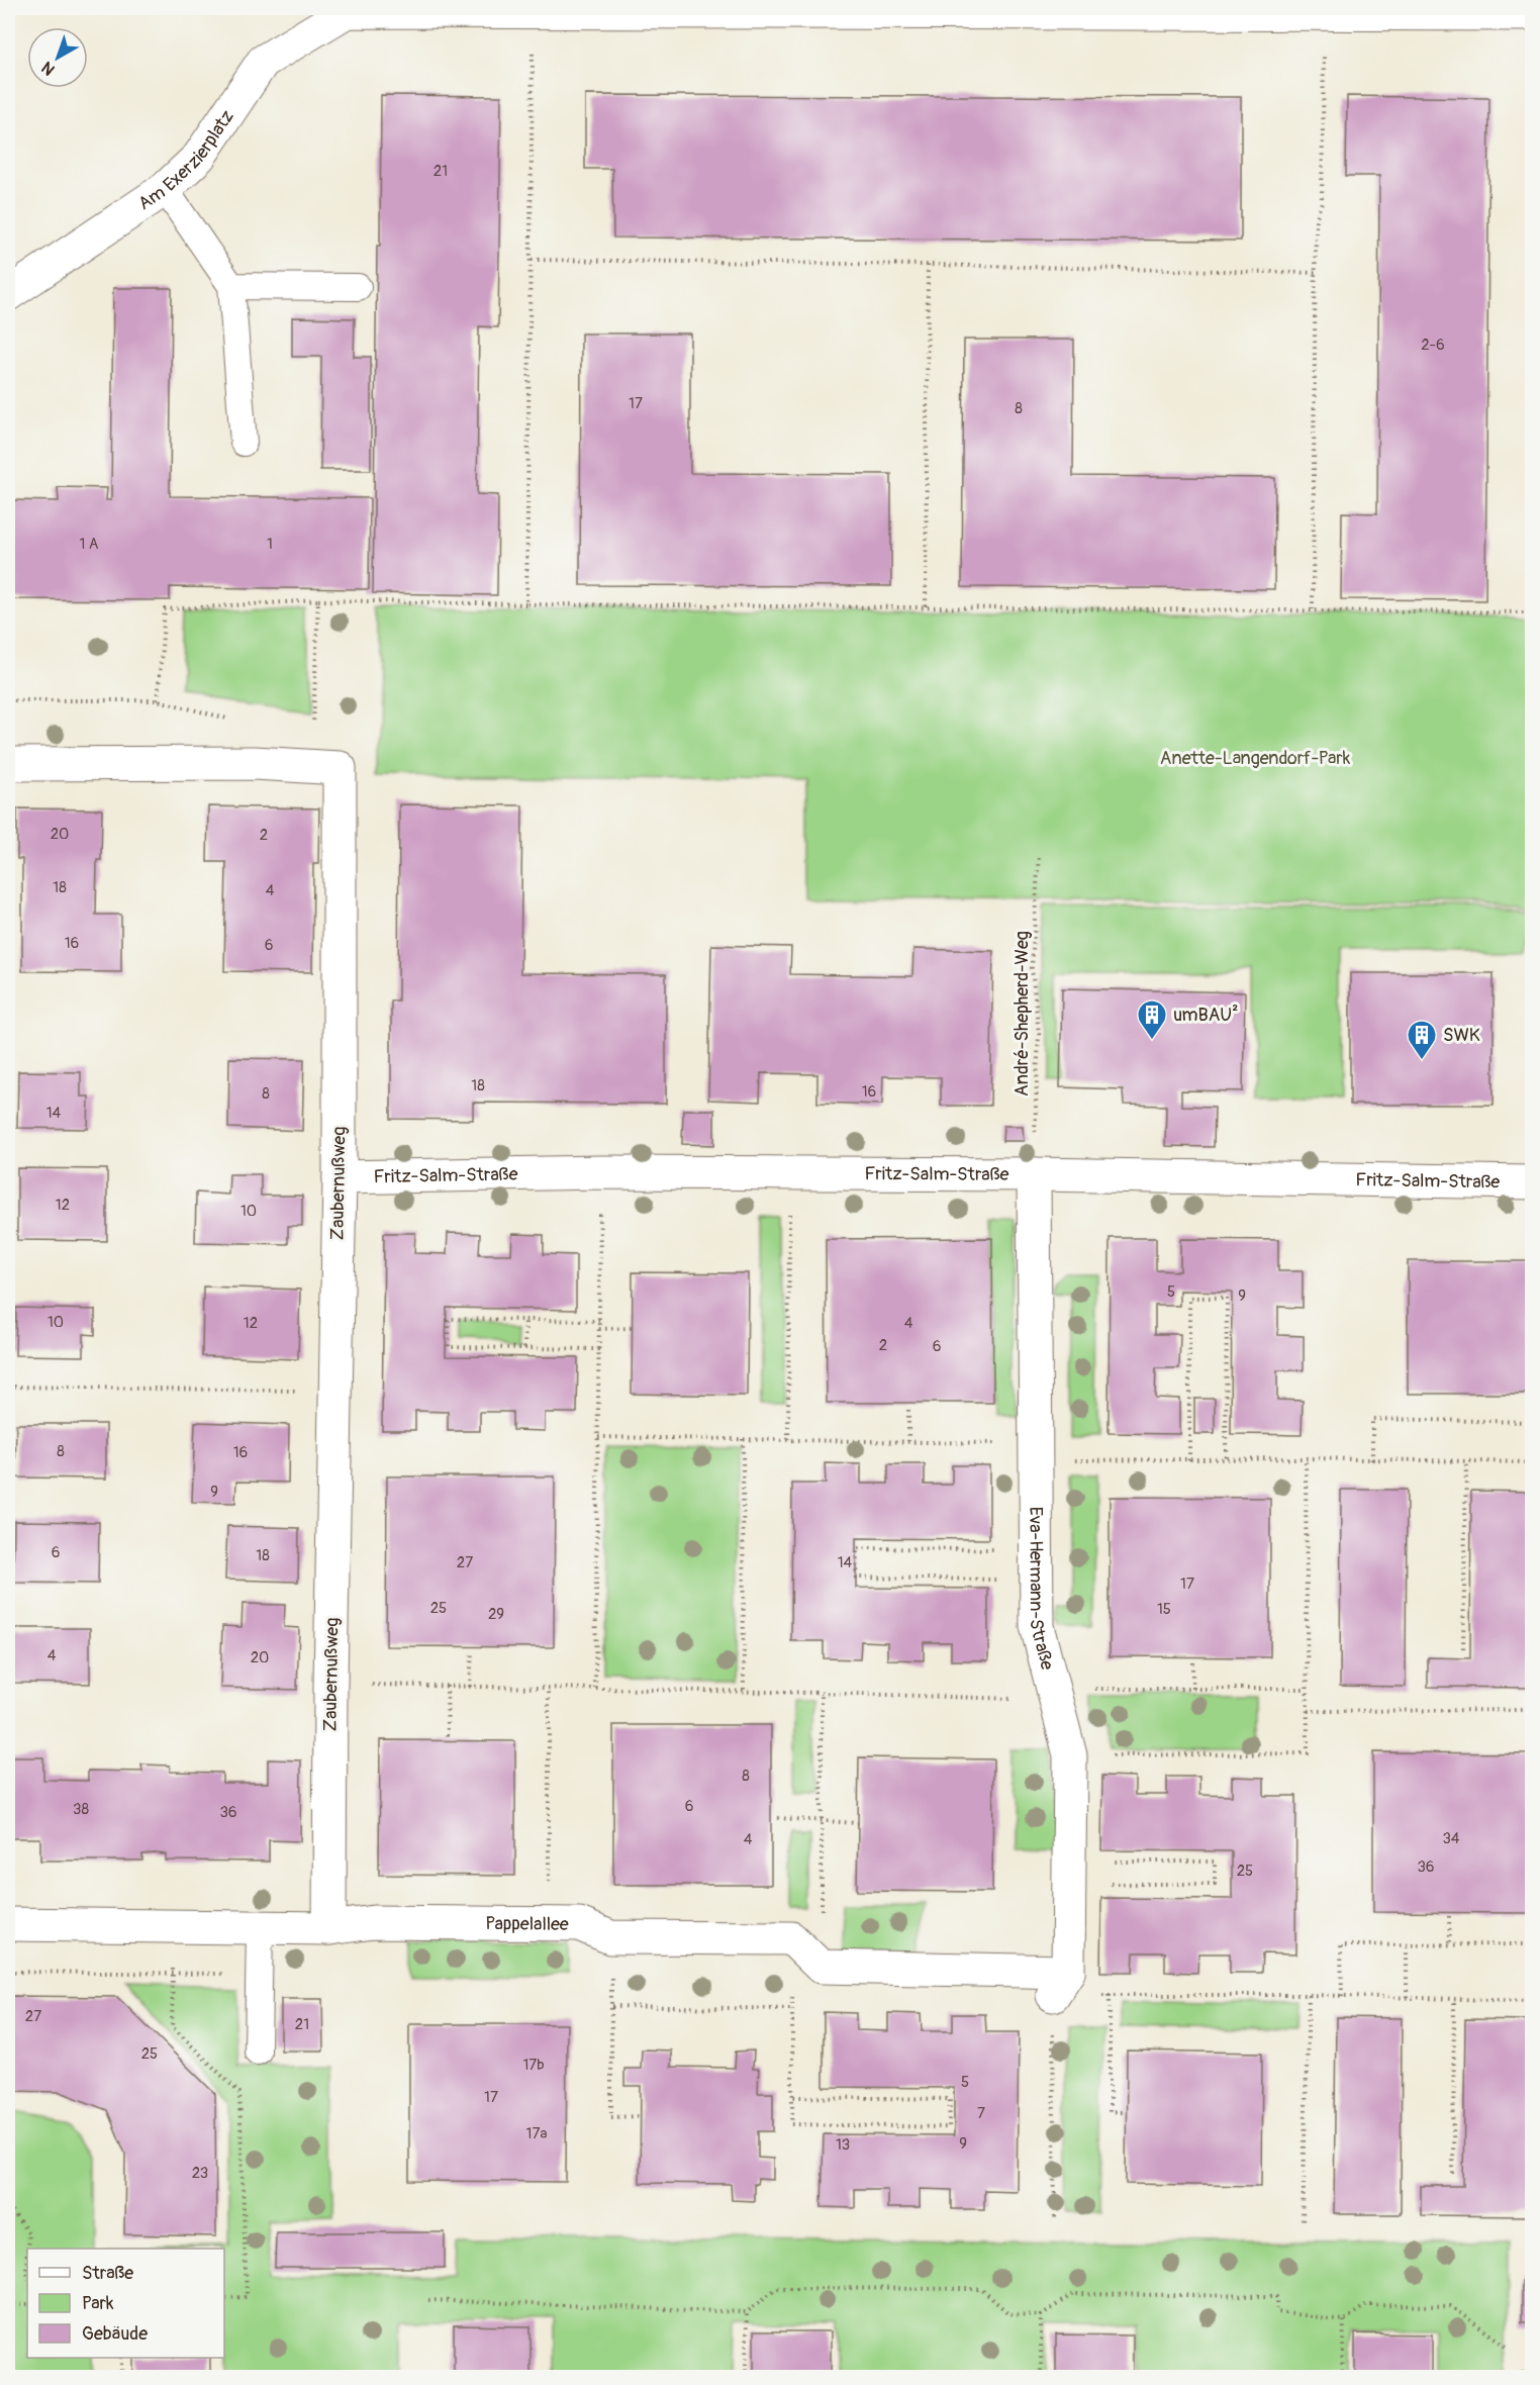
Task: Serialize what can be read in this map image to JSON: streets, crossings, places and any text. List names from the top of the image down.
{
  "streets": {
    "street": [
      "Am Exerzierplatz",
      "Fritz-Salm-Straße",
      "Zaubernußweg",
      "Eva-Hermann-Straße",
      "Pappelallee"
    ],
    "path": ["André-Shepherd-Weg"]
  },
  "crossings": [
    ["André-Shepherd-Weg", "Fritz-Salm-Straße"],
    ["André-Shepherd-Weg", "Eva-Hermann-Straße"],
    ["Fritz-Salm-Straße", "Zaubernußweg"],
    ["Fritz-Salm-Straße", "Eva-Hermann-Straße"],
    ["Zaubernußweg", "Pappelallee"]
  ],
  "parks": ["Anette-Langendorf-Park"],
  "places": {
    "building": ["umBAU²", "SWK"]
  },
  "house_numbers": [
    "21",
    "2-6",
    "17",
    "8",
    "1 A",
    "1",
    "20",
    "2",
    "18",
    "4",
    "16",
    "6",
    "18",
    "16",
    "8",
    "14",
    "12",
    "10",
    "5",
    "9",
    "10",
    "12",
    "4",
    "2",
    "6",
    "8",
    "16",
    "9",
    "6",
    "18",
    "27",
    "14",
    "17",
    "25",
    "15",
    "29",
    "4",
    "20",
    "8",
    "6",
    "38",
    "36",
    "34",
    "4",
    "36",
    "25",
    "27",
    "21",
    "25",
    "17b",
    "5",
    "17",
    "7",
    "17a",
    "9",
    "13",
    "23"
  ],
  "legend": ["Straße", "Park", "Gebäude"],
  "north": "bottom left"
}
